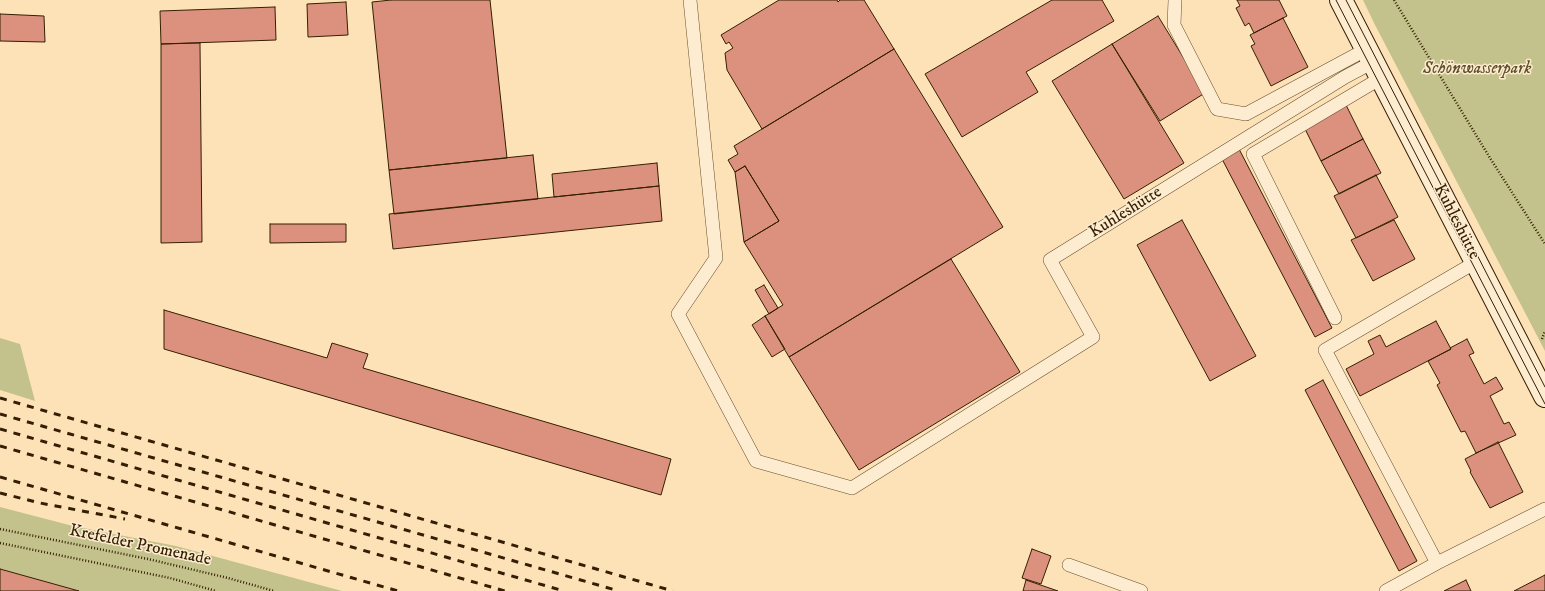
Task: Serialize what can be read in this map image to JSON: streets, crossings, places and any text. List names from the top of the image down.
{
  "streets": {
    "street": ["Kuhleshütte"],
    "path": ["Krefelder Promenade"]
  },
  "parks": ["Schönwasserpark"]
}
